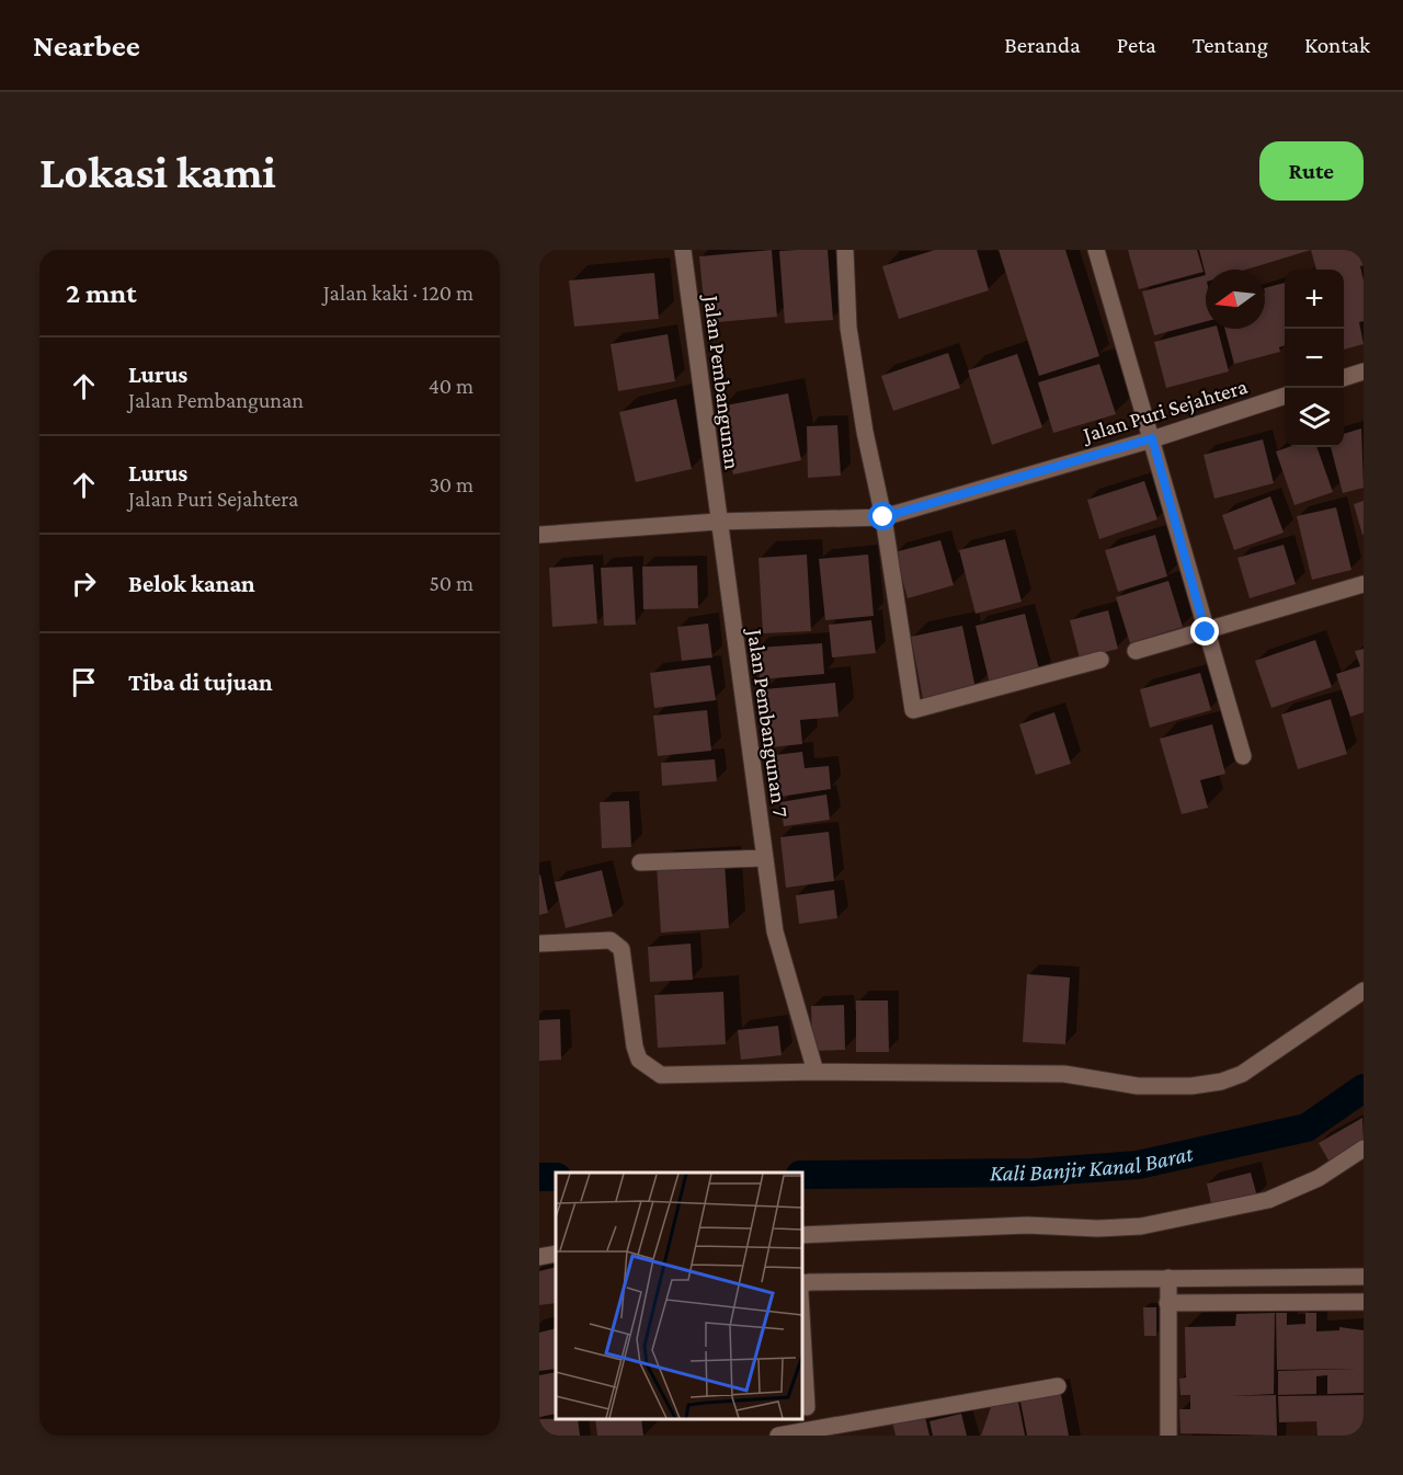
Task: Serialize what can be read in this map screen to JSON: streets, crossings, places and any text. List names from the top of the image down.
{
  "streets": {
    "street": ["Jalan Pembangunan", "Jalan Puri Sejahtera", "Jalan Pembangunan 7"]
  },
  "crossings": [
    ["Jalan Pembangunan", "Jalan Pembangunan 7"]
  ],
  "water": ["Kali Banjir Kanal Barat"],
  "north": "left",
  "page": {
    "header": "Nearbee",
    "nav": [
      "Beranda",
      "Peta",
      "Tentang",
      "Kontak"
    ],
    "buttons": "Rute",
    "title": "Lokasi kami",
    "heading": ["2 mnt", "Jalan kaki · 120 m"],
    "map_buttons": ["+", "−"],
    "list": [
      ["Lurus", "Jalan Pembangunan", "40 m"],
      ["Lurus", "Jalan Puri Sejahtera", "30 m"],
      ["Belok kanan", "50 m"],
      "Tiba di tujuan"
    ]
  }
}
